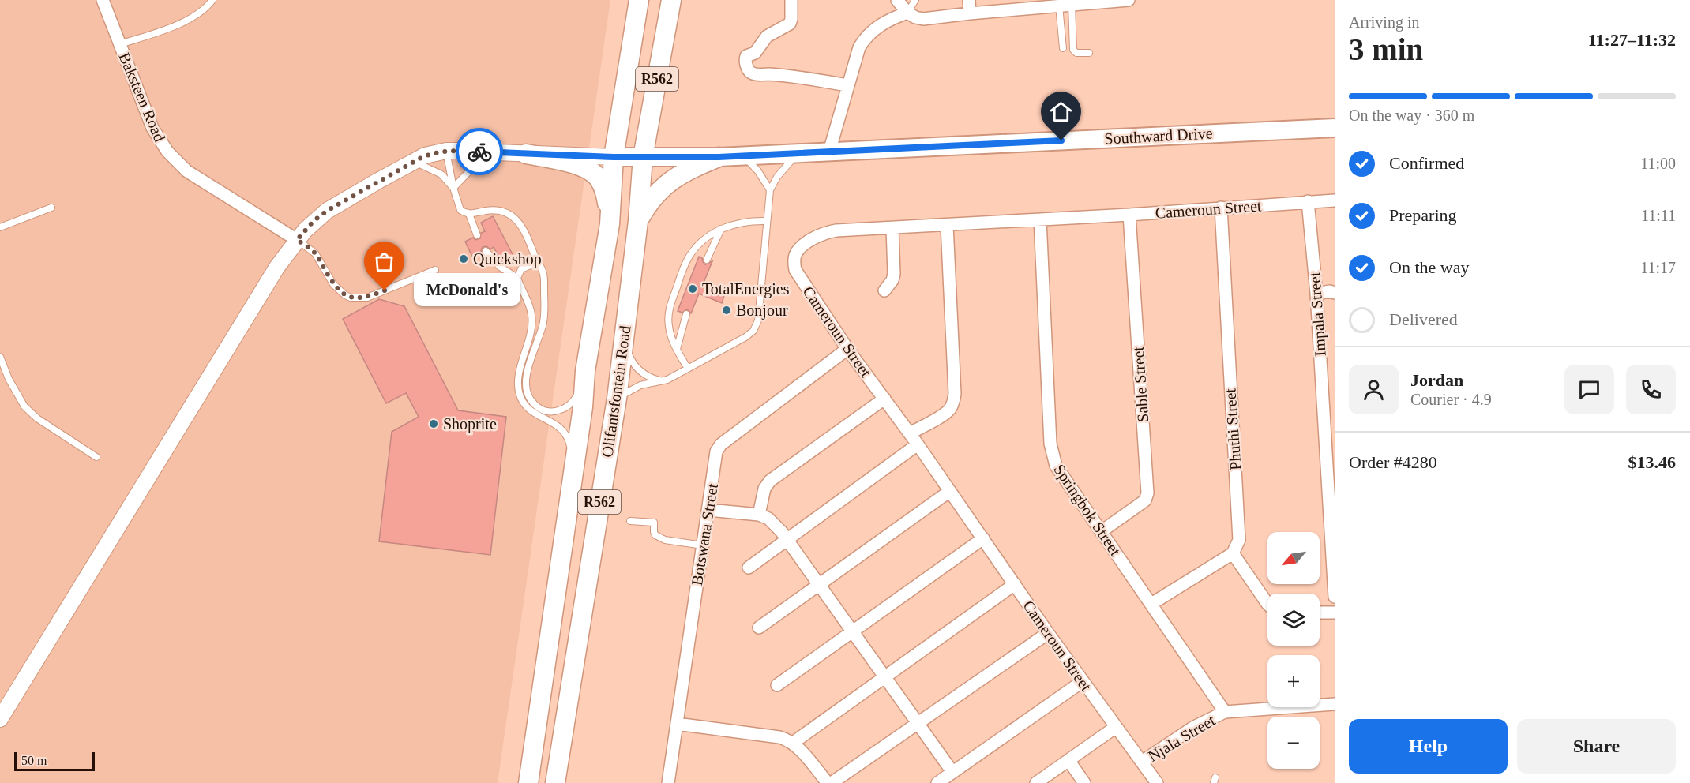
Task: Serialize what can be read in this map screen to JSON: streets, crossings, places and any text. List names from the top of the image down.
{
  "streets": {
    "main road": ["R562", "Southward Drive", "Olifantsfontein Road"],
    "street": [
      "Baksteen Road",
      "Cameroun Street",
      "Impala Street",
      "Sable Street",
      "Phuthi Street",
      "Springbok Street",
      "Botswana Street",
      "Njala Street"
    ]
  },
  "crossings": [
    ["Southward Drive", "Olifantsfontein Road"],
    ["Cameroun Street", "Impala Street"],
    ["Cameroun Street", "Sable Street"],
    ["Cameroun Street", "Phuthi Street"],
    ["Cameroun Street", "Springbok Street"],
    ["Cameroun Street", "Botswana Street"],
    ["Cameroun Street", "Njala Street"],
    ["Sable Street", "Springbok Street"],
    ["Springbok Street", "Njala Street"]
  ],
  "places": [
    "Quickshop",
    "TotalEnergies",
    "McDonald's",
    "Bonjour",
    "Shoprite"
  ],
  "scale_bar": "50 m",
  "north": "bottom left",
  "page": {
    "heading": ["3 min", "Arriving in", "11:27–11:32"],
    "panel": [
      "Jordan",
      "Courier · 4.9",
      "Order #4280",
      "$13.46"
    ],
    "bar": "On the way · 360 m",
    "list": [
      ["Confirmed", "11:00"],
      ["Preparing", "11:11"],
      ["On the way", "11:17"],
      "Delivered"
    ],
    "bubble": "McDonald's",
    "map_buttons": ["+", "−"],
    "buttons": ["Help", "Share"],
    "scale": "50 m"
  }
}
